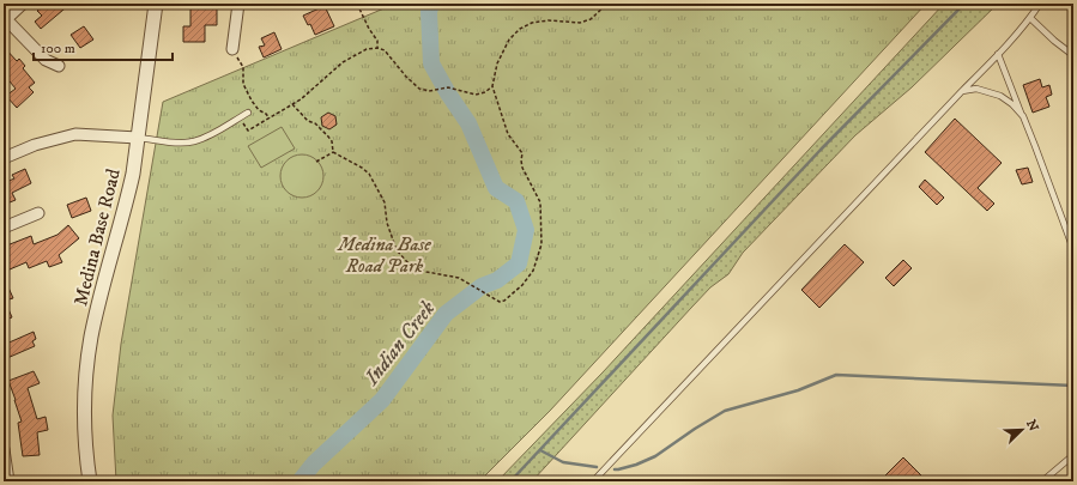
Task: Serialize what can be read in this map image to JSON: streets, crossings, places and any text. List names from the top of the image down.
{
  "streets": {
    "street": ["Medina Base Road"]
  },
  "water": ["Indian Creek"],
  "parks": ["Medina Base Road Park"],
  "scale_bar": "100 m",
  "north": "top right"
}
